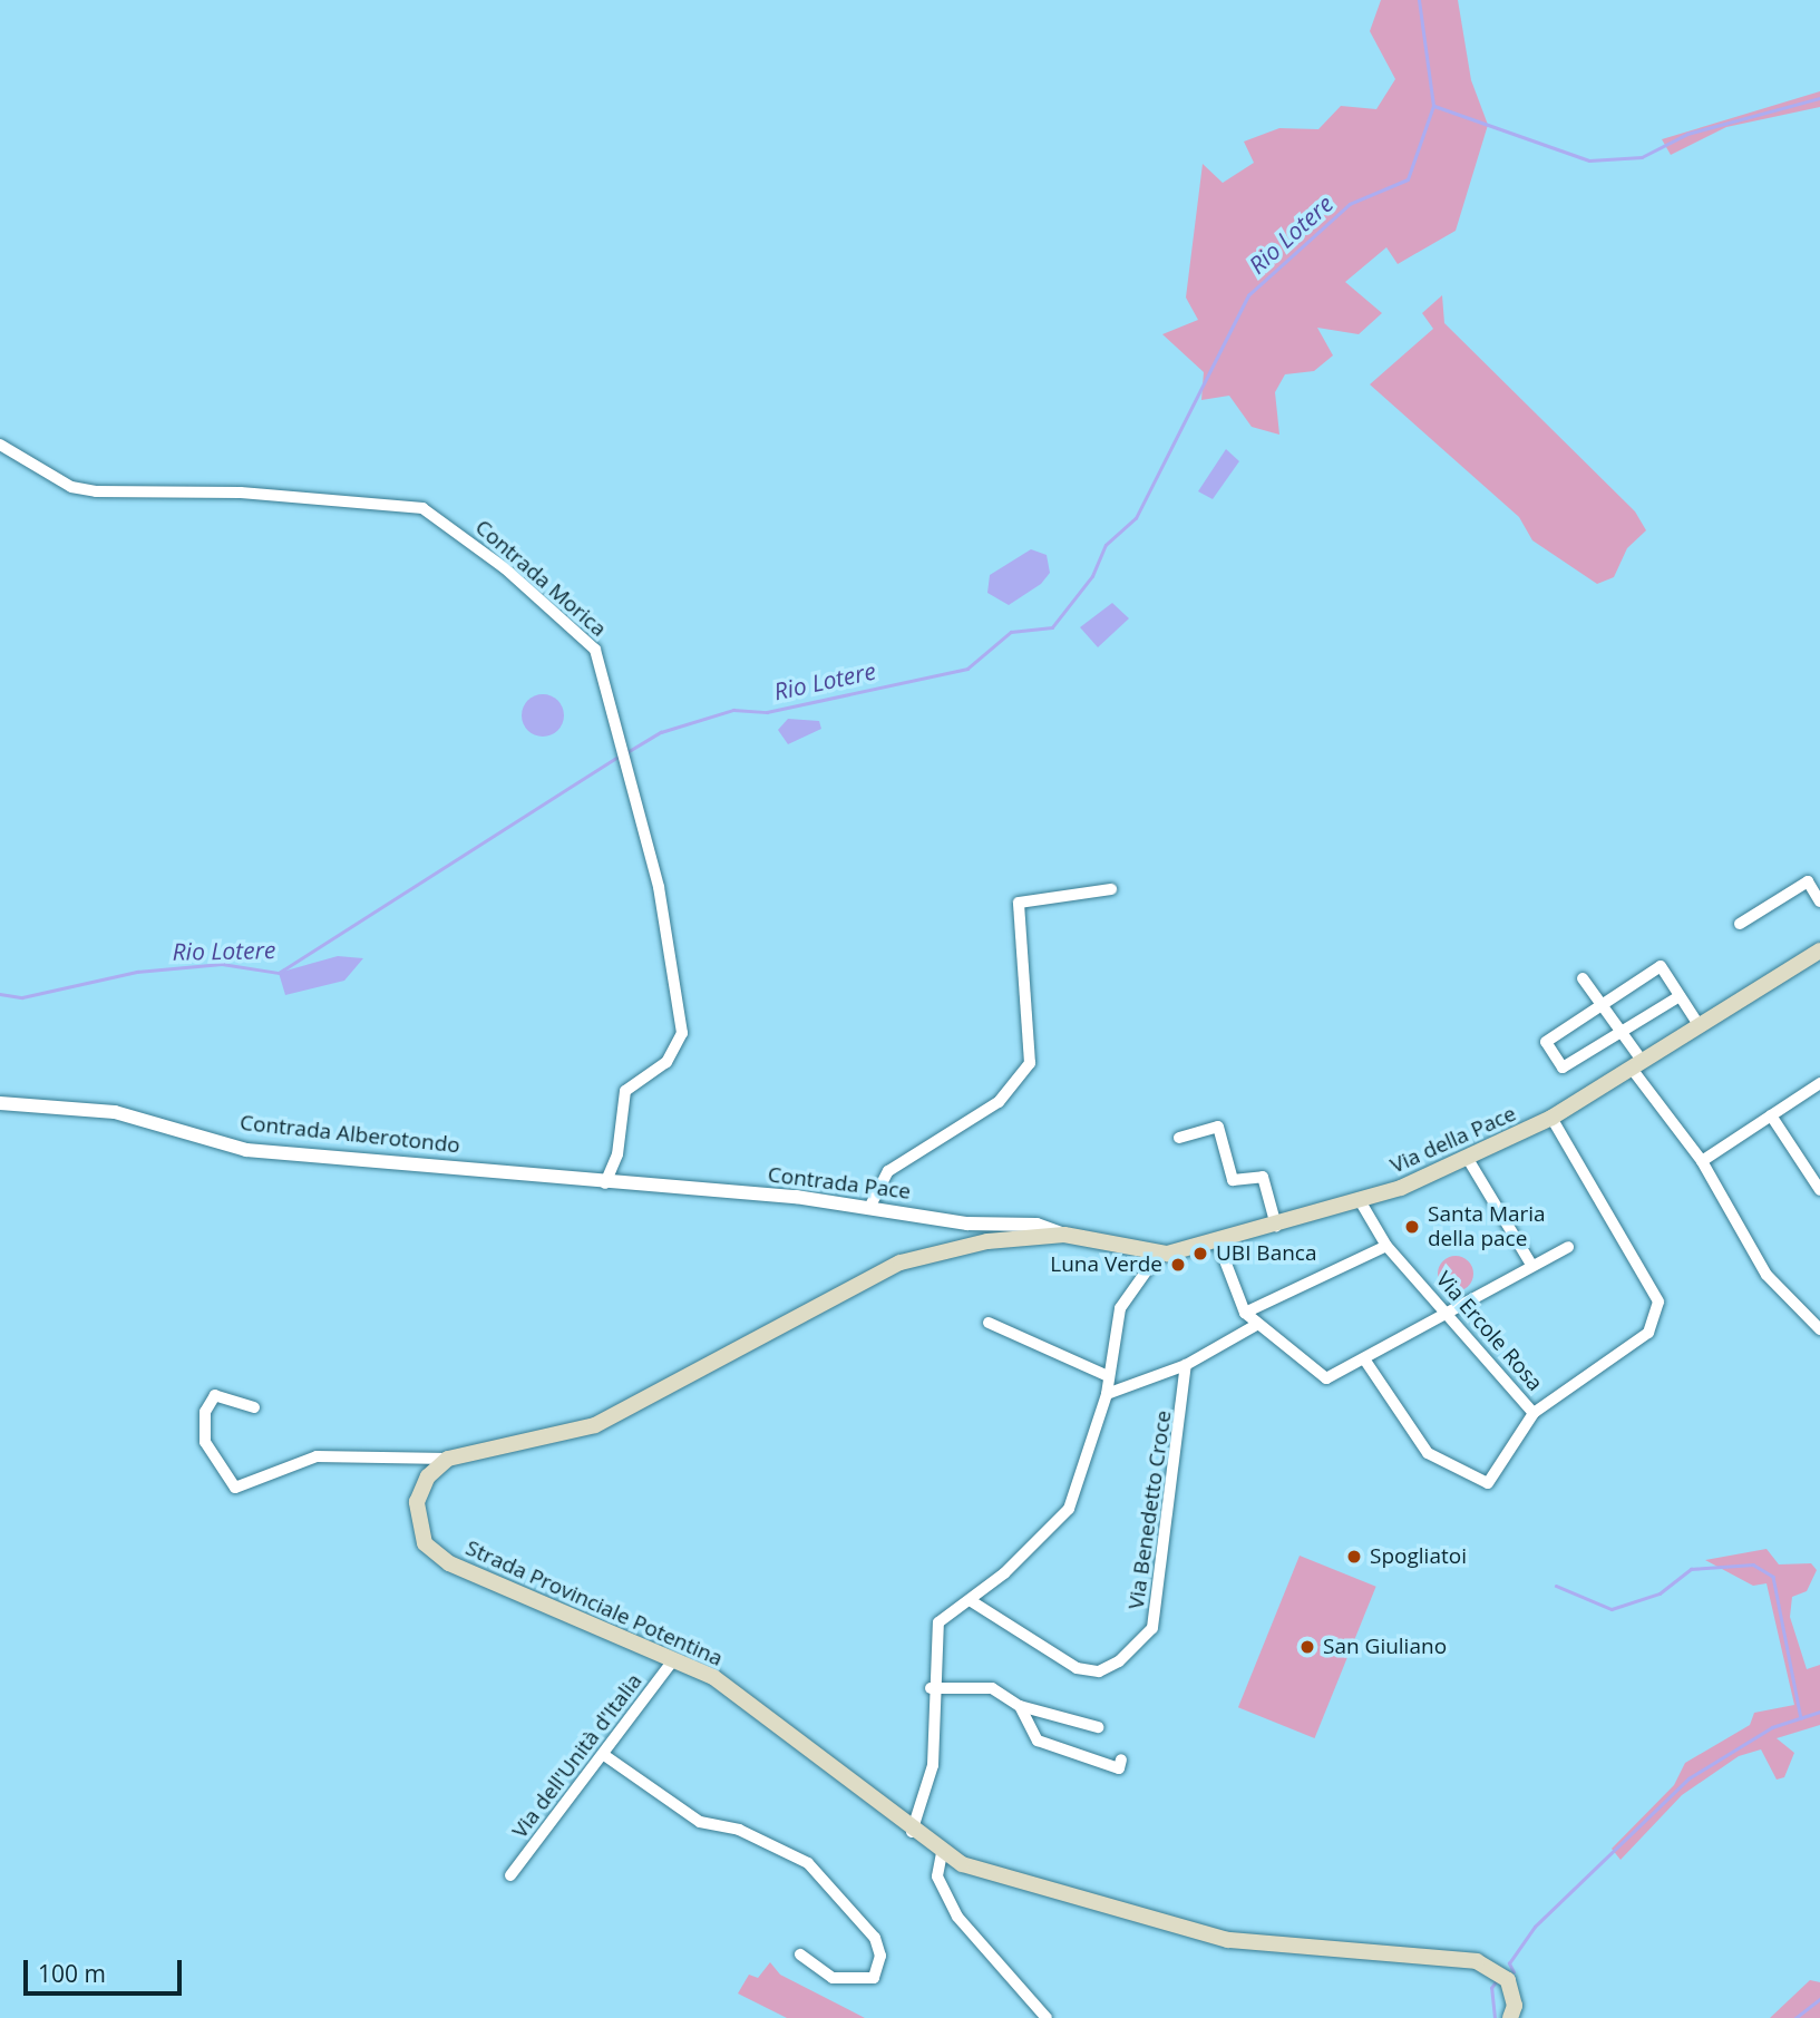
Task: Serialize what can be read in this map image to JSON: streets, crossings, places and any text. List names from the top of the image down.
{
  "streets": {
    "main road": ["Via della Pace", "Strada Provinciale Potentina"],
    "street": [
      "Contrada Morica",
      "Contrada Alberotondo",
      "Contrada Pace",
      "Via Ercole Rosa",
      "Via Benedetto Croce",
      "Via dell'Unità d'Italia"
    ]
  },
  "crossings": [
    ["Contrada Morica", "Contrada Alberotondo"],
    ["Contrada Morica", "Contrada Pace"],
    ["Contrada Alberotondo", "Contrada Pace"],
    ["Via della Pace", "Contrada Pace"],
    ["Via della Pace", "Via Ercole Rosa"],
    ["Strada Provinciale Potentina", "Via dell'Unità d'Italia"]
  ],
  "water": ["Rio Lotere"],
  "places": [
    "Santa Maria della pace",
    "UBI Banca",
    "Luna Verde",
    "Spogliatoi",
    "San Giuliano"
  ],
  "scale_bar": "100 m"
}
